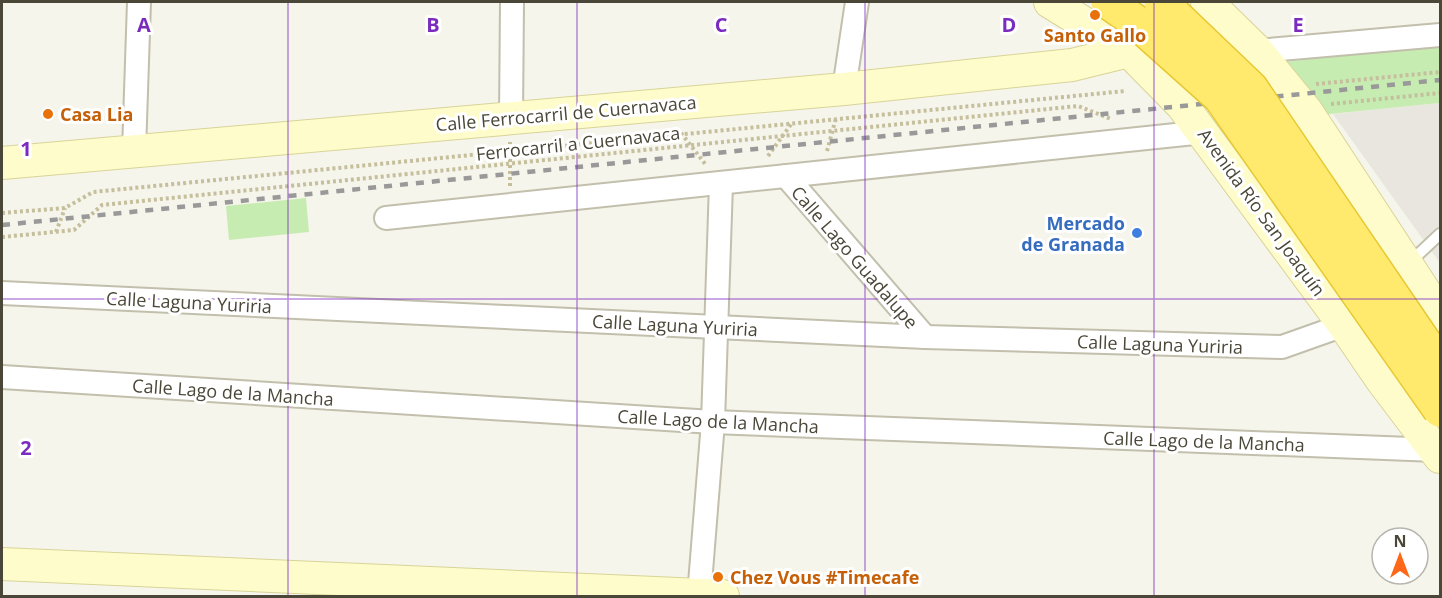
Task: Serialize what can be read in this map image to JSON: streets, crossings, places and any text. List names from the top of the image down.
{
  "streets": {
    "highway": ["Avenida Río San Joaquín"],
    "main road": ["Calle Ferrocarril de Cuernavaca"],
    "street": ["Calle Lago Guadalupe", "Calle Laguna Yuriria", "Calle Lago de la Mancha"],
    "path": ["Ferrocarril a Cuernavaca"]
  },
  "crossings": [
    ["Calle Ferrocarril de Cuernavaca", "Avenida Río San Joaquín"],
    ["Avenida Río San Joaquín", "Calle Laguna Yuriria"],
    ["Avenida Río San Joaquín", "Calle Lago de la Mancha"],
    ["Calle Lago Guadalupe", "Calle Laguna Yuriria"]
  ],
  "places": [
    "Santo Gallo",
    "Casa Lia",
    "Mercado de Granada",
    "Chez Vous #Timecafe"
  ],
  "north": "top",
  "grid": {
    "columns": [
      "A",
      "B",
      "C",
      "D",
      "E"
    ],
    "rows": ["1", "2"]
  }
}
